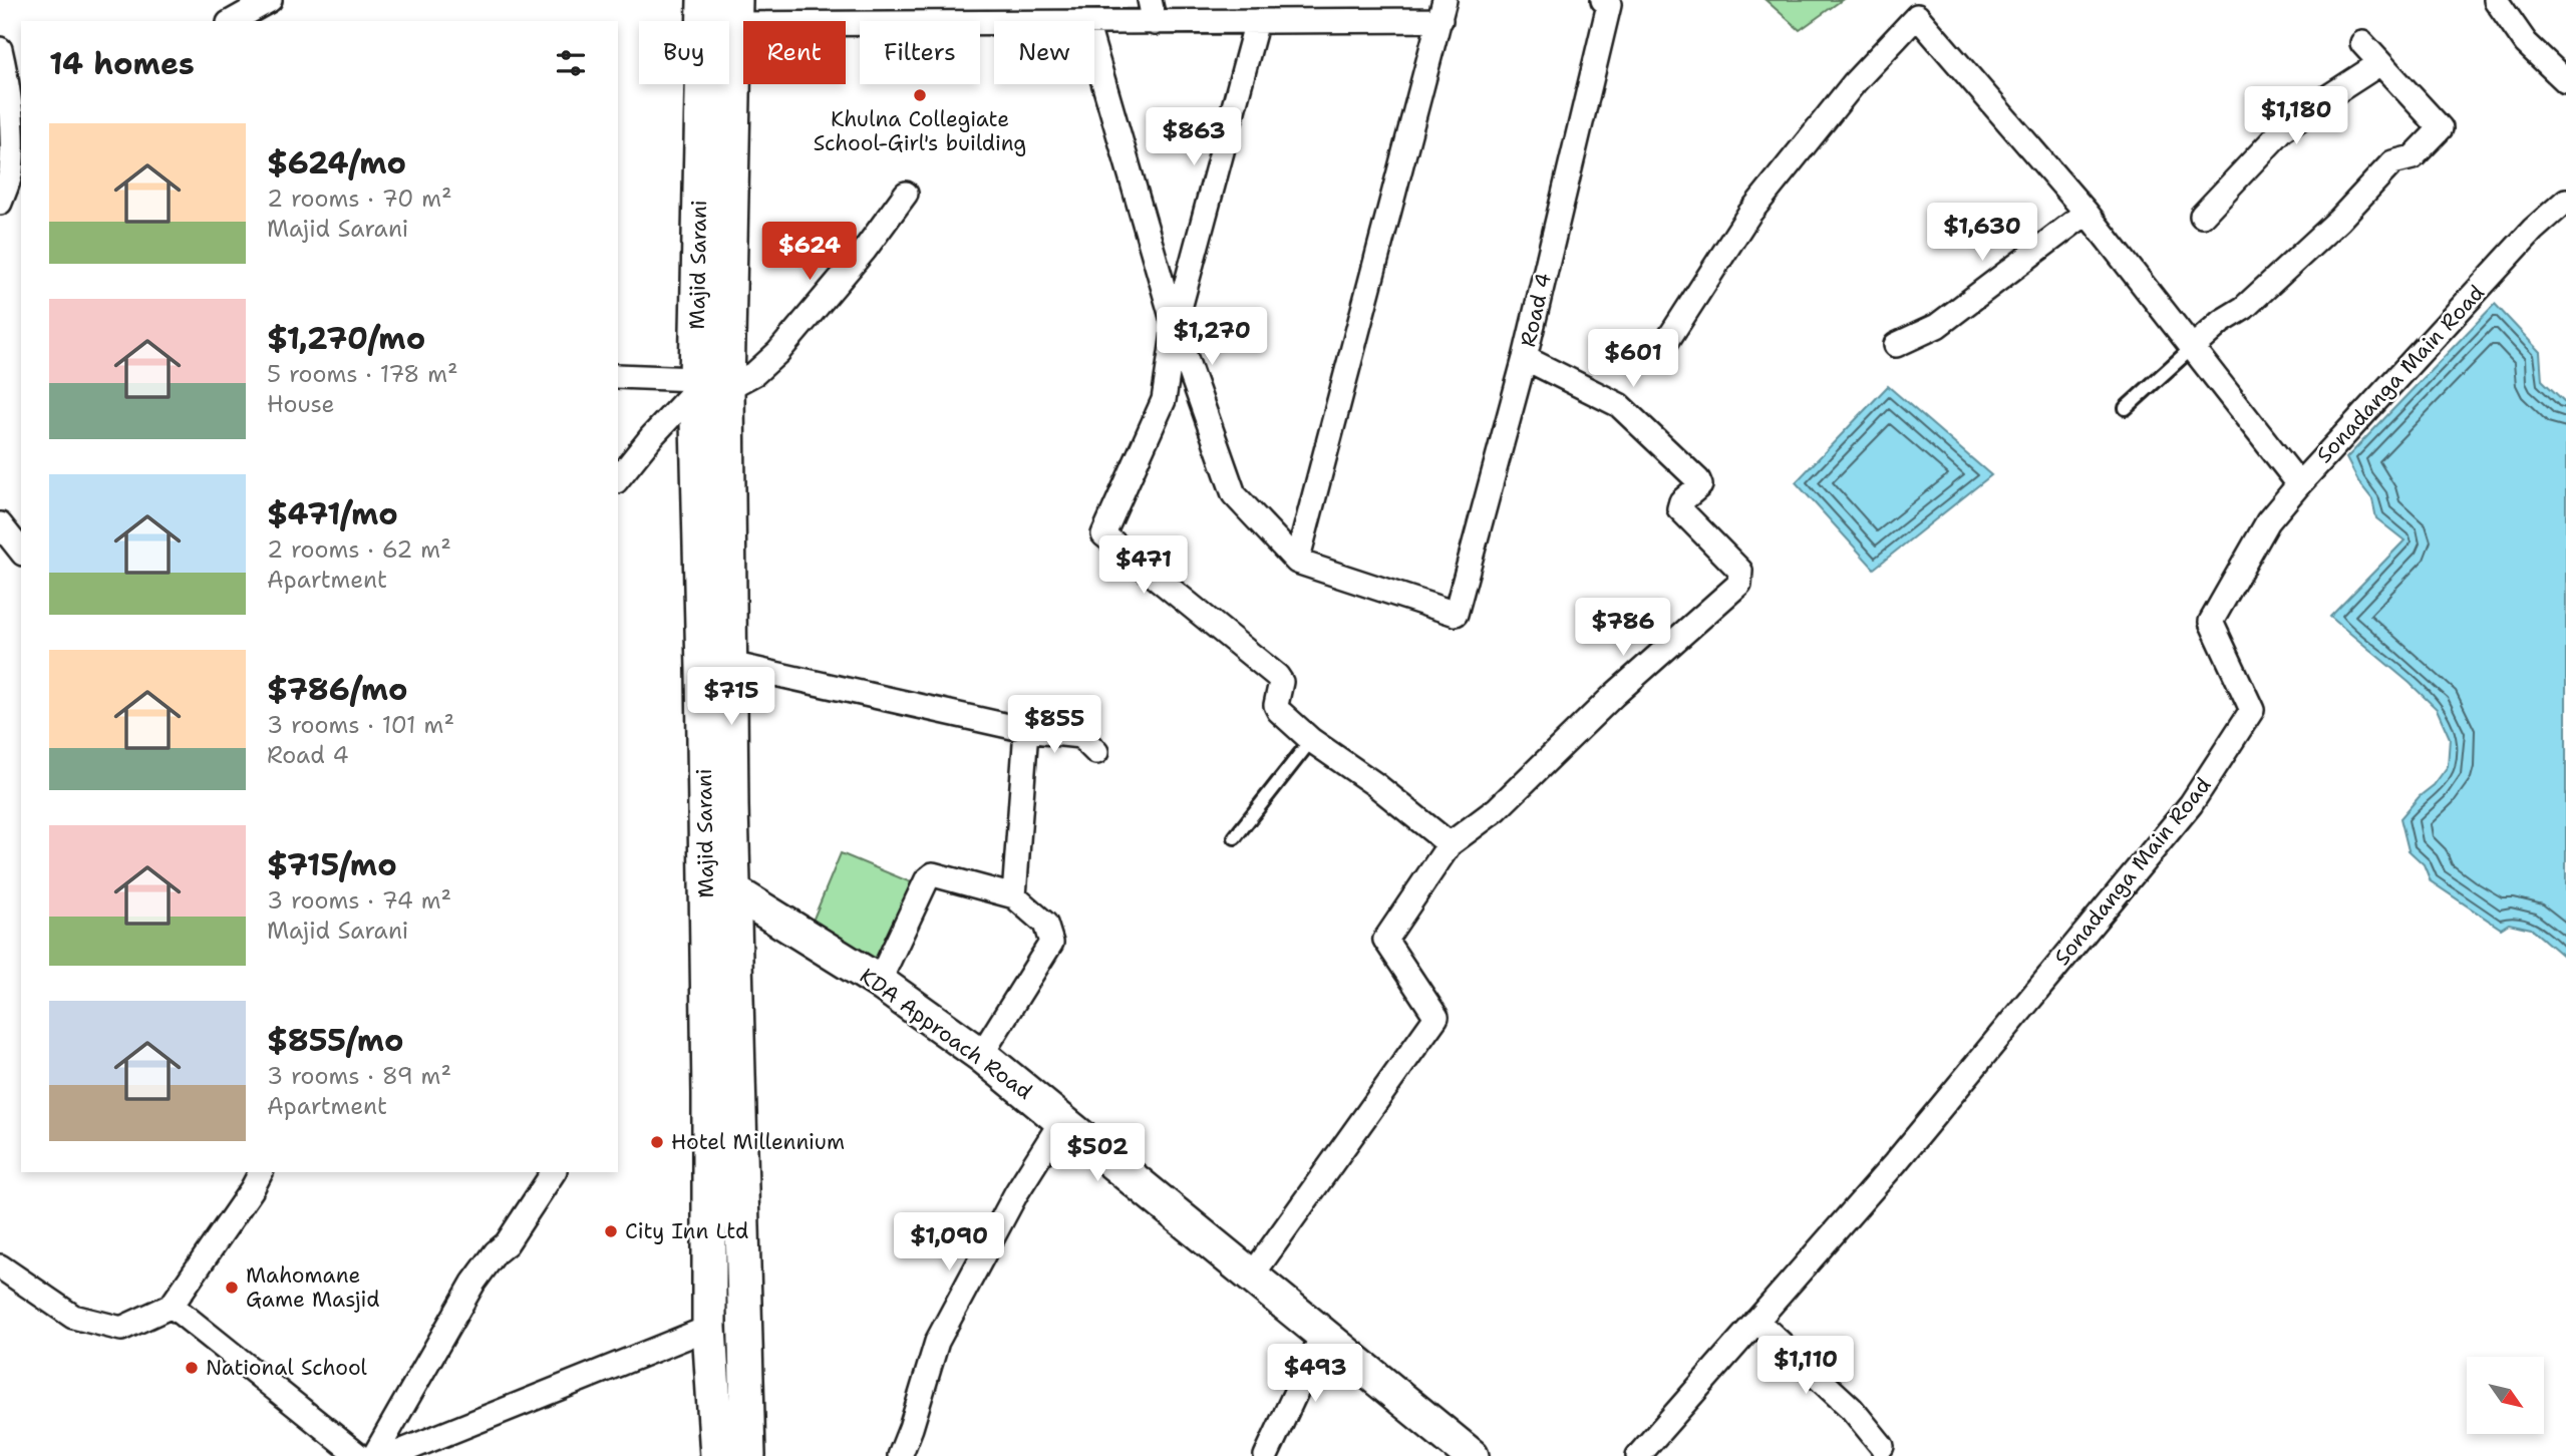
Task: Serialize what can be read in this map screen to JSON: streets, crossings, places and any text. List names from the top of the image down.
{
  "streets": {
    "main road": ["Majid Sarani", "KDA Approach Road"],
    "street": ["Road 4", "Sonadanga Main Road"]
  },
  "crossings": [
    ["Majid Sarani", "KDA Approach Road"]
  ],
  "places": [
    "Khulna Collegiate School-Girl's building",
    "Hotel Millennium",
    "City Inn Ltd",
    "Mahomane Game Masjid",
    "National School"
  ],
  "north": "bottom right",
  "page": {
    "chip": [
      "Buy",
      "Rent",
      "Filters",
      "New"
    ],
    "heading": "14 homes",
    "price": [
      "$1,180",
      "$863",
      "$1,630",
      "$624",
      "$1,270",
      "$601",
      "$471",
      "$786",
      "$715",
      "$855",
      "$502",
      "$1,090",
      "$1,110",
      "$493"
    ],
    "list": [
      {
        "name": "$624/mo",
        "note": "2 rooms · 70 m² · Majid Sarani"
      },
      {
        "name": "$1,270/mo",
        "note": "5 rooms · 178 m² · House"
      },
      {
        "name": "$471/mo",
        "note": "2 rooms · 62 m² · Apartment"
      },
      {
        "name": "$786/mo",
        "note": "3 rooms · 101 m² · Road 4"
      },
      {
        "name": "$715/mo",
        "note": "3 rooms · 74 m² · Majid Sarani"
      },
      {
        "name": "$855/mo",
        "note": "3 rooms · 89 m² · Apartment"
      }
    ]
  }
}
